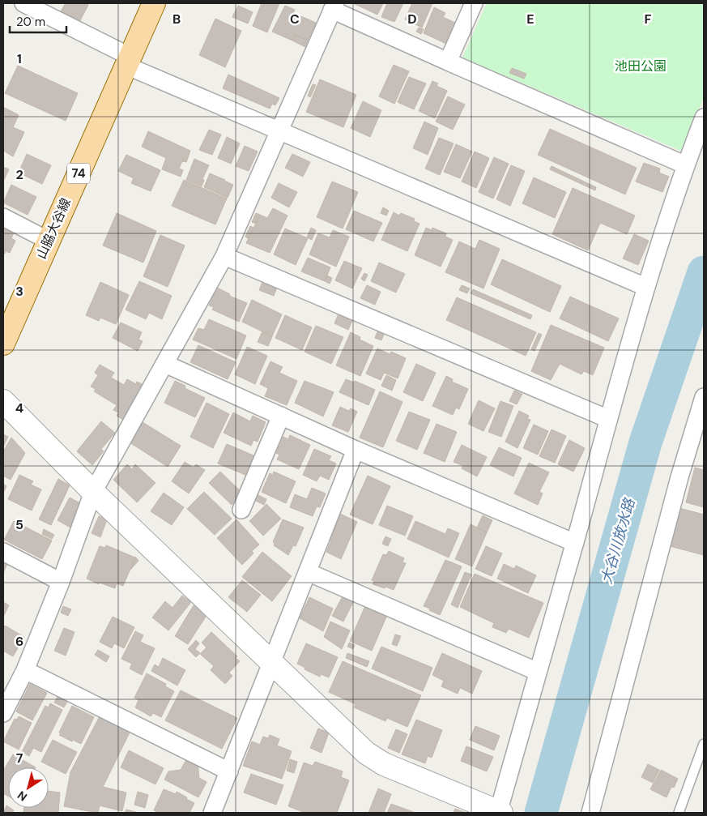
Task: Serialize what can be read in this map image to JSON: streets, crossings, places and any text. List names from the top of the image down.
{
  "streets": {
    "main road": ["74", "山脇大谷線"]
  },
  "water": ["大谷川放水路"],
  "parks": ["池田公園"],
  "scale_bar": "20 m",
  "north": "bottom left",
  "grid": {
    "columns": [
      "B",
      "C",
      "D",
      "E",
      "F"
    ],
    "rows": [
      "1",
      "2",
      "3",
      "4",
      "5",
      "6",
      "7"
    ]
  }
}
